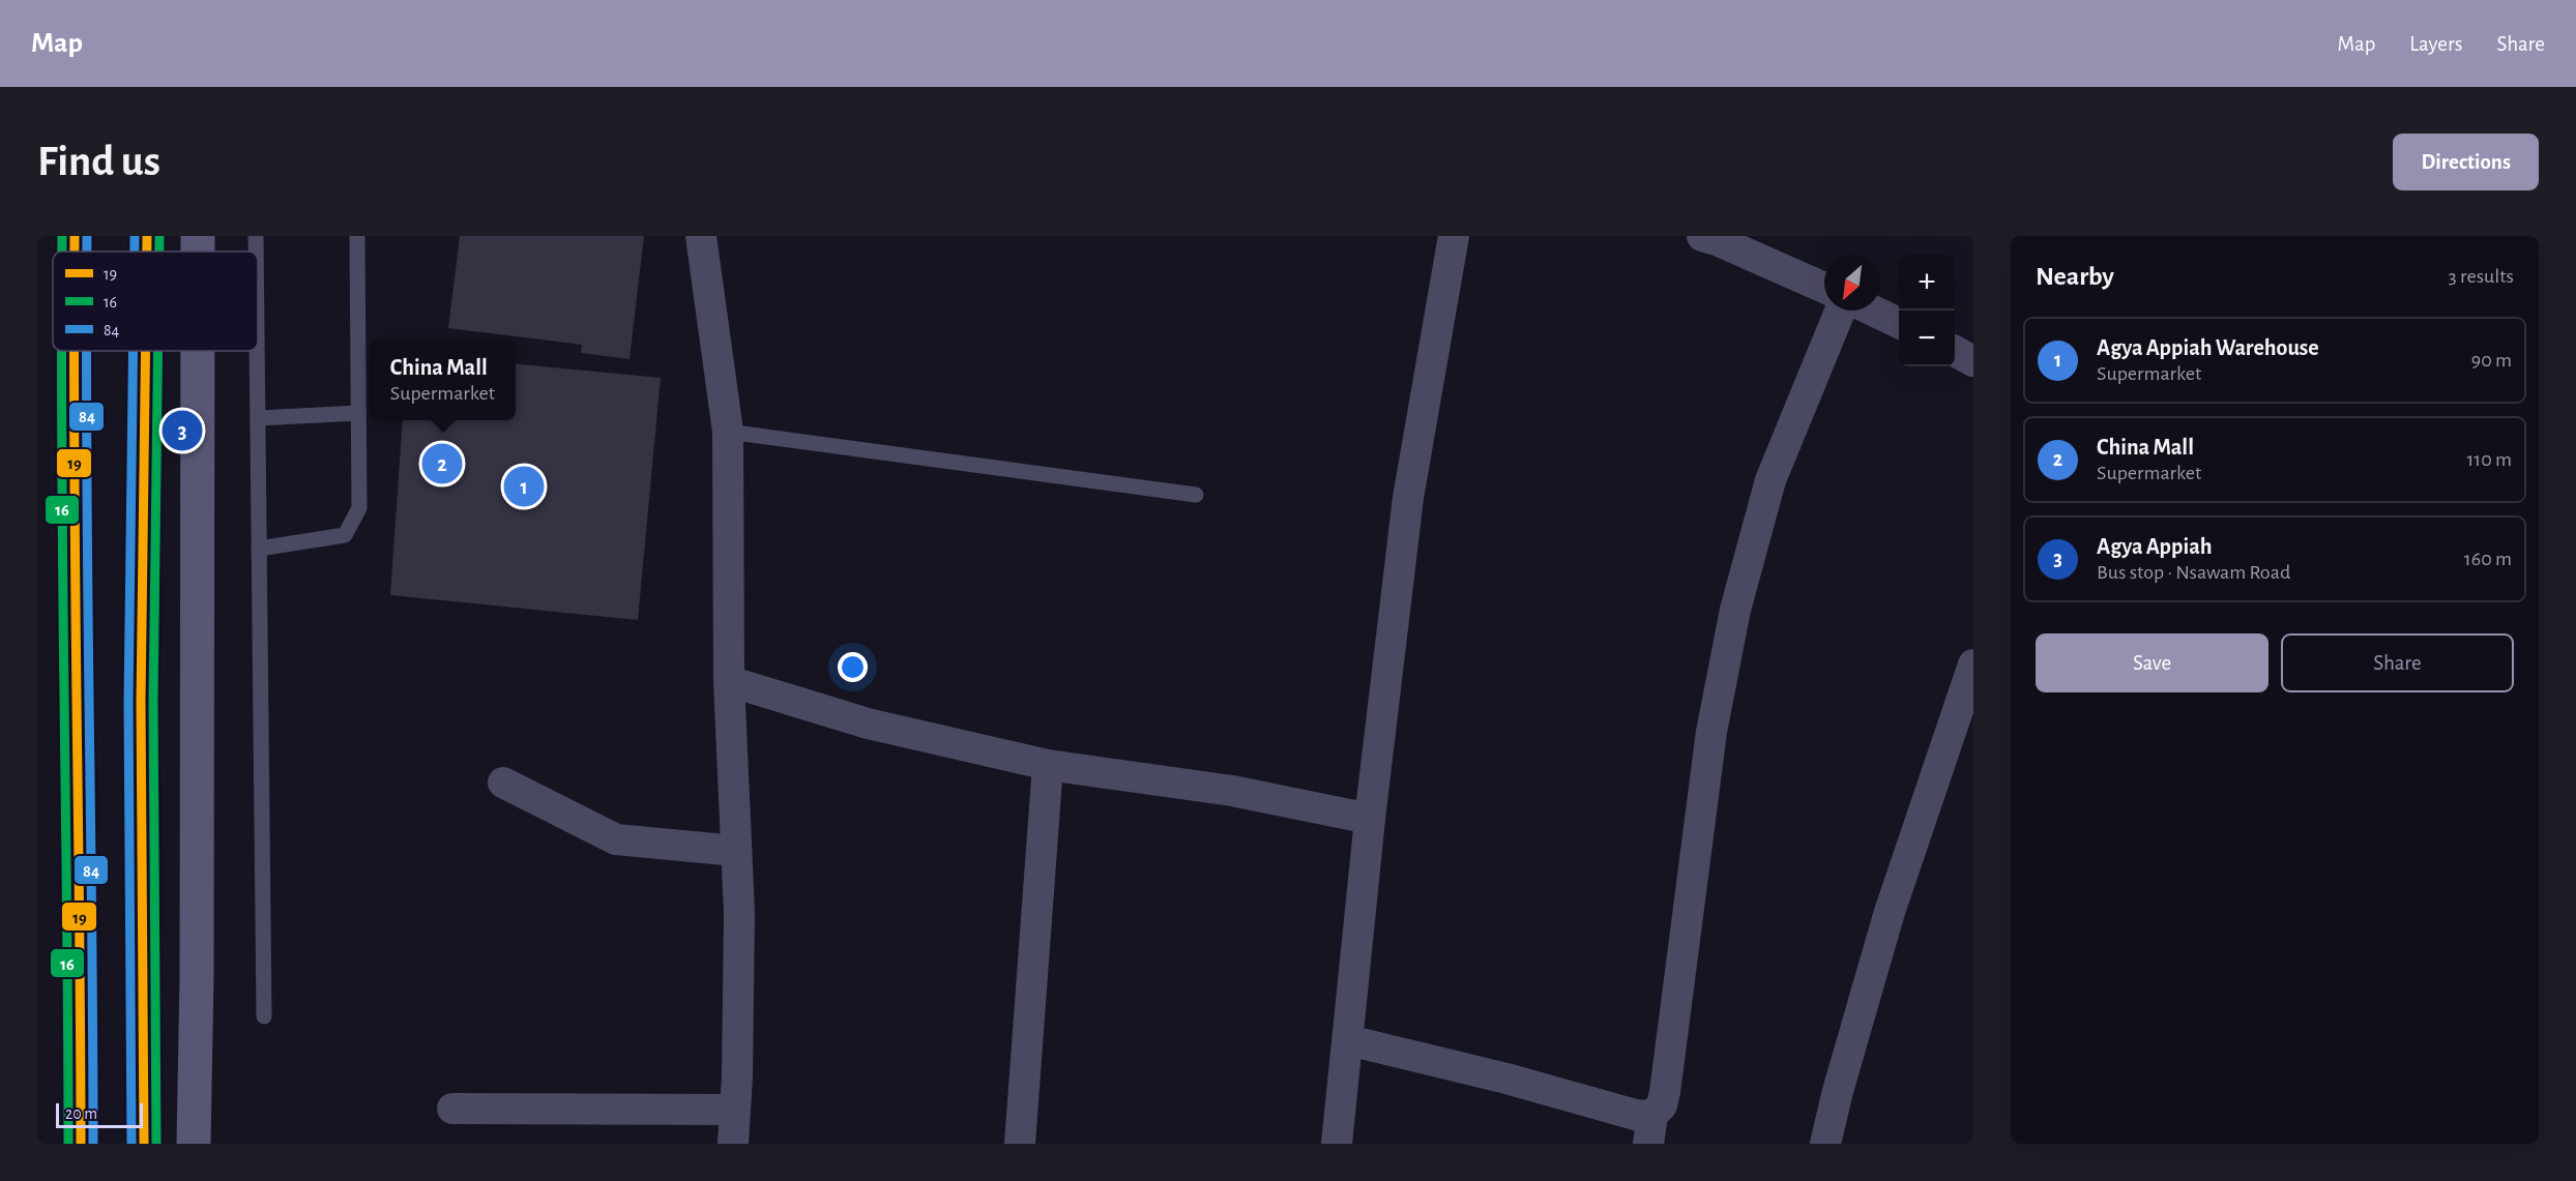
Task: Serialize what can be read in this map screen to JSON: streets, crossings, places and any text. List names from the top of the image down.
{
  "lines": ["transit line 19", "transit line 16", "transit line 84"],
  "legend": ["19", "16", "84"],
  "scale_bar": "20 m",
  "north": "bottom left",
  "page": {
    "header": "Map",
    "nav": ["Map", "Layers", "Share"],
    "buttons": [
      "Directions",
      ["Save", "Share"]
    ],
    "title": "Find us",
    "heading": ["Nearby", "3 results"],
    "map_buttons": ["+", "−"],
    "list": [
      {
        "mark": "1",
        "name": "Agya Appiah Warehouse",
        "note": "Supermarket",
        "value": "90 m"
      },
      {
        "mark": "2",
        "name": "China Mall",
        "note": "Supermarket",
        "value": "110 m"
      },
      {
        "mark": "3",
        "name": "Agya Appiah",
        "note": "Bus stop · Nsawam Road",
        "value": "160 m"
      }
    ],
    "popup": ["China Mall", "Supermarket"],
    "pins": ["3", "2", "1"],
    "scale": "20 m"
  }
}
